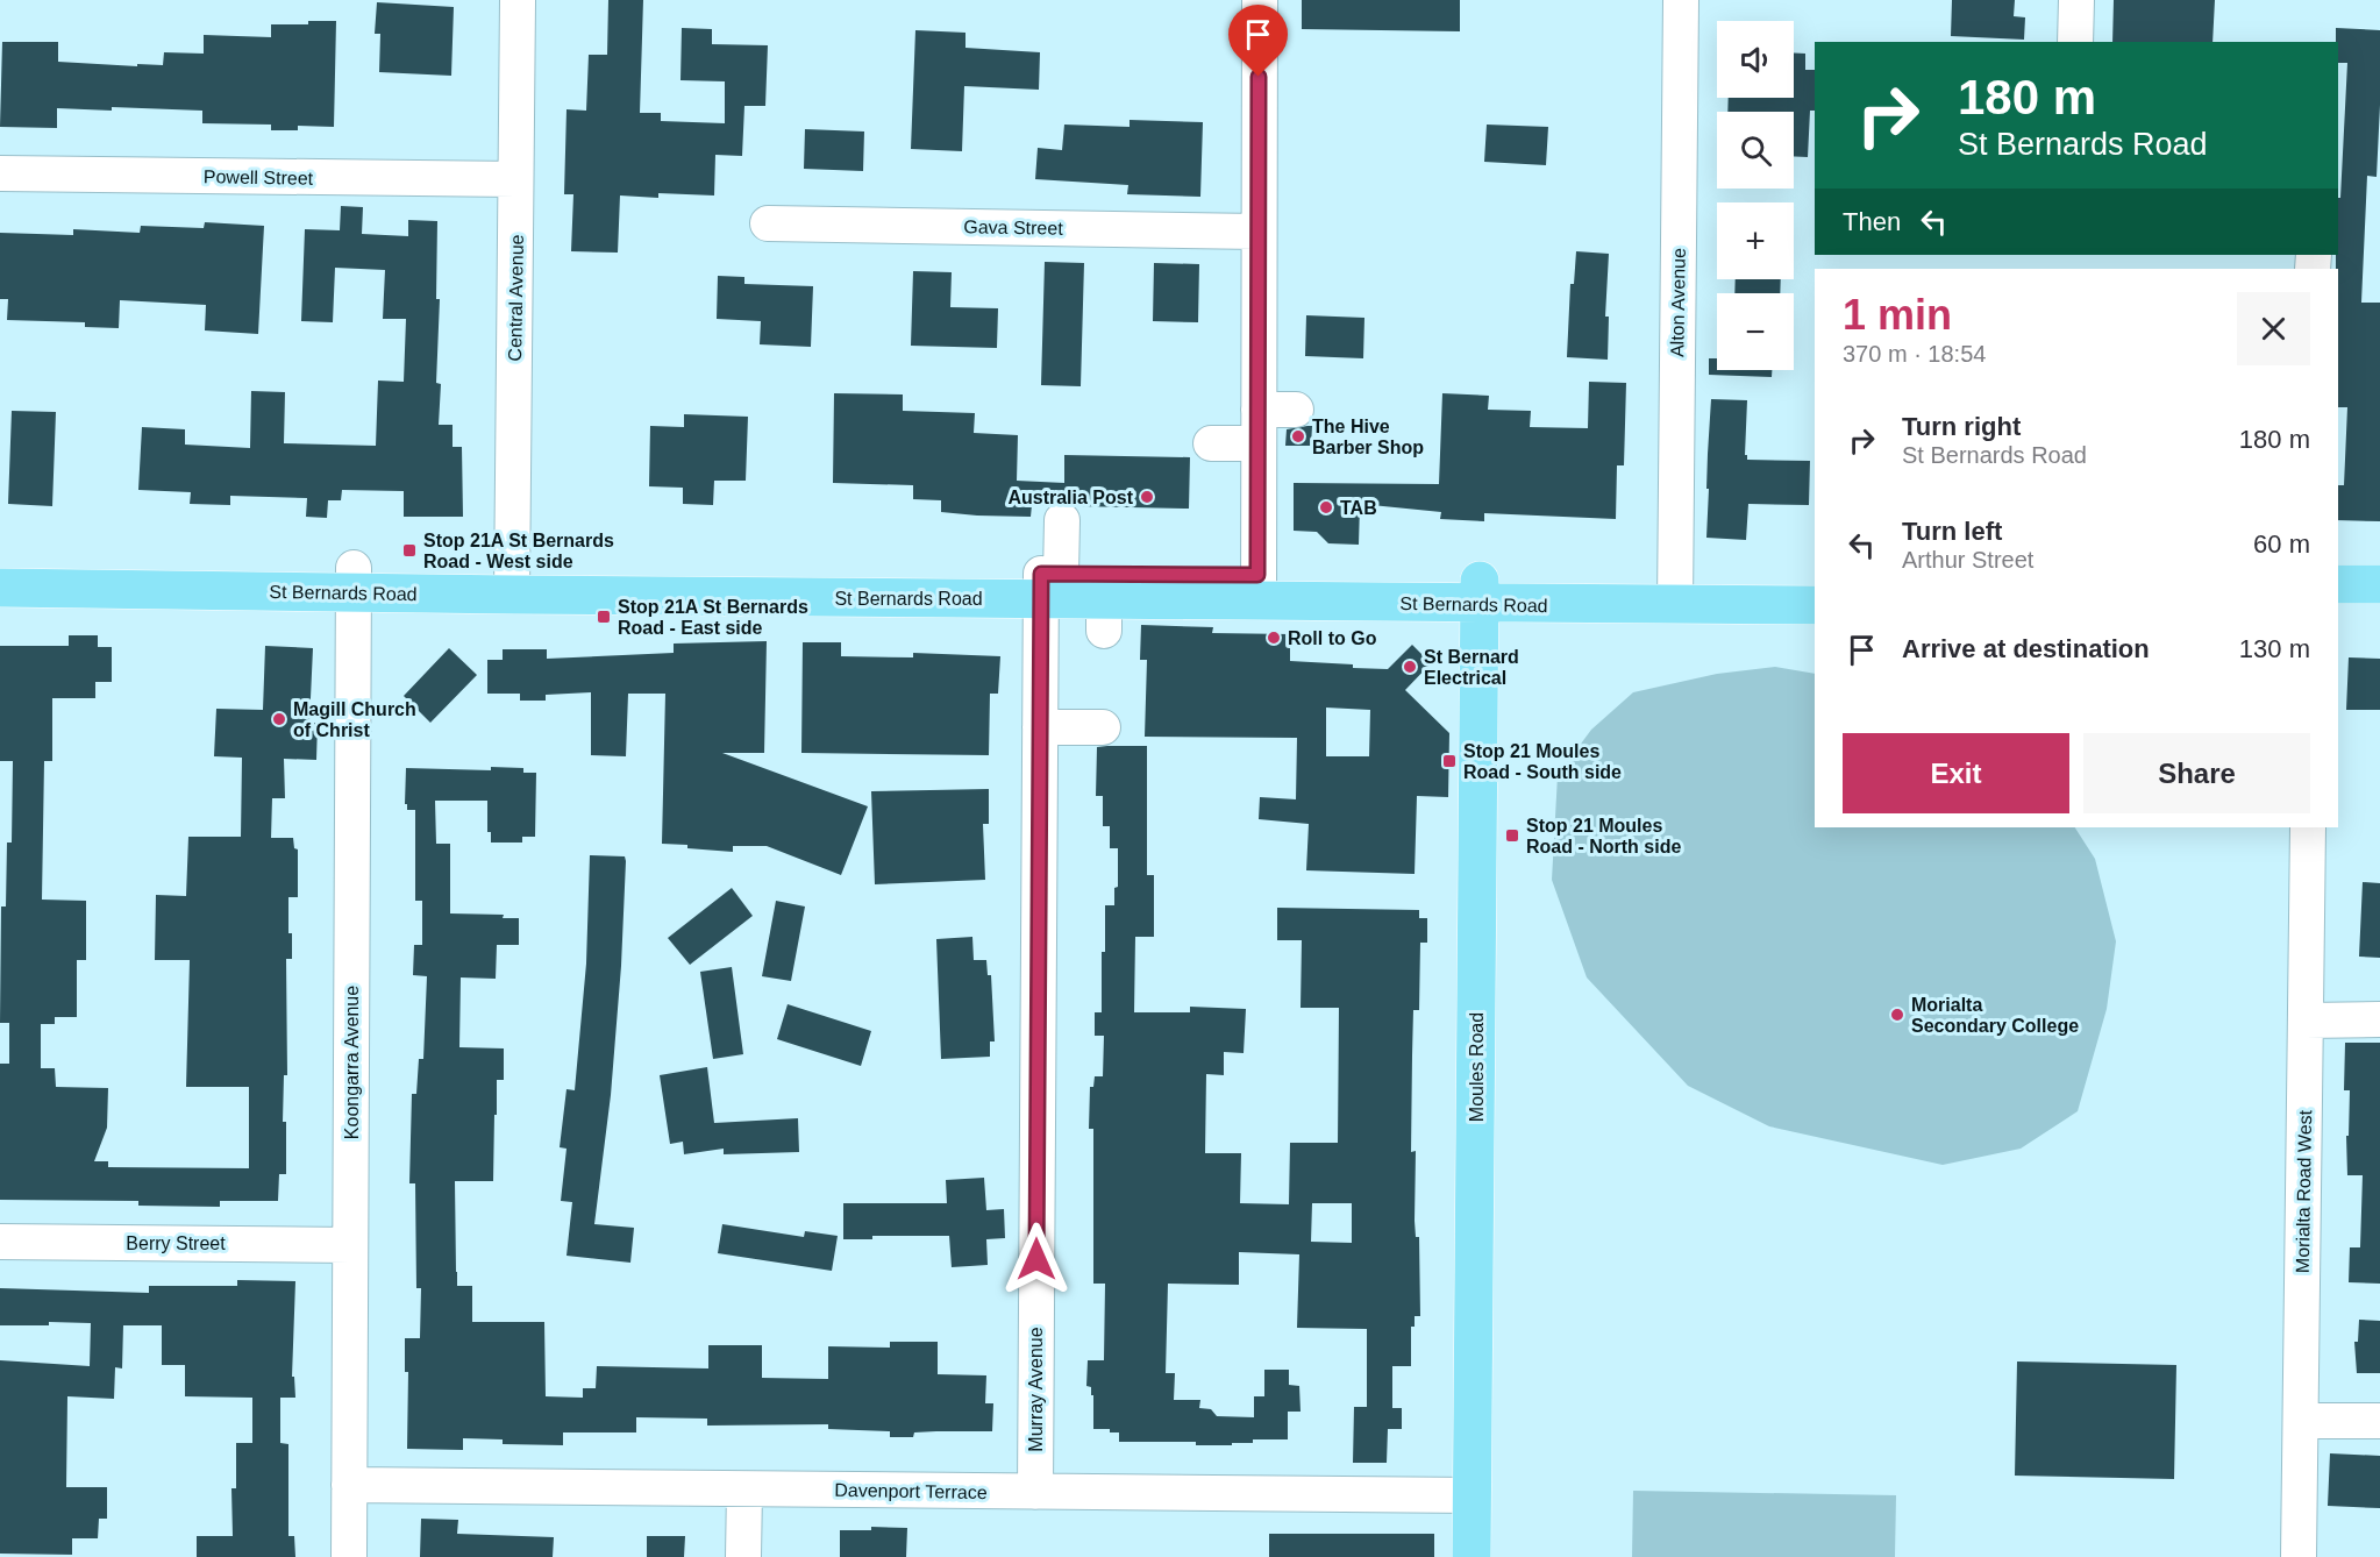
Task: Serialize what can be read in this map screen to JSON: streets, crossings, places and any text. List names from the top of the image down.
{
  "streets": {
    "main road": ["St Bernards Road", "Moules Road"],
    "street": [
      "Powell Street",
      "Gava Street",
      "Central Avenue",
      "Alton Avenue",
      "Koongarra Avenue",
      "Morialta Road West",
      "Berry Street",
      "Murray Avenue",
      "Davenport Terrace"
    ]
  },
  "crossings": [
    ["Powell Street", "Central Avenue"],
    ["Central Avenue", "St Bernards Road"],
    ["Alton Avenue", "St Bernards Road"],
    ["St Bernards Road", "Koongarra Avenue"],
    ["St Bernards Road", "Moules Road"],
    ["St Bernards Road", "Murray Avenue"],
    ["Koongarra Avenue", "Berry Street"],
    ["Koongarra Avenue", "Davenport Terrace"],
    ["Moules Road", "Davenport Terrace"],
    ["Murray Avenue", "Davenport Terrace"]
  ],
  "places": {
    "other": [
      "The Hive Barber Shop",
      "Australia Post",
      "TAB",
      "Roll to Go",
      "St Bernard Electrical",
      "Magill Church of Christ",
      "Morialta Secondary College"
    ],
    "transit": [
      "Stop 21A St Bernards Road - West side",
      "Stop 21A St Bernards Road - East side",
      "Stop 21 Moules Road - South side",
      "Stop 21 Moules Road - North side"
    ]
  },
  "page": {
    "map_buttons": ["+", "−"],
    "turn": ["180 m", "St Bernards Road"],
    "then": "Then",
    "heading": ["1 min", "370 m · 18:54"],
    "list": [
      {
        "name": "Turn right",
        "note": "St Bernards Road",
        "value": "180 m"
      },
      {
        "name": "Turn left",
        "note": "Arthur Street",
        "value": "60 m"
      },
      {
        "name": "Arrive at destination",
        "value": "130 m"
      }
    ],
    "buttons": ["Exit", "Share"]
  }
}
